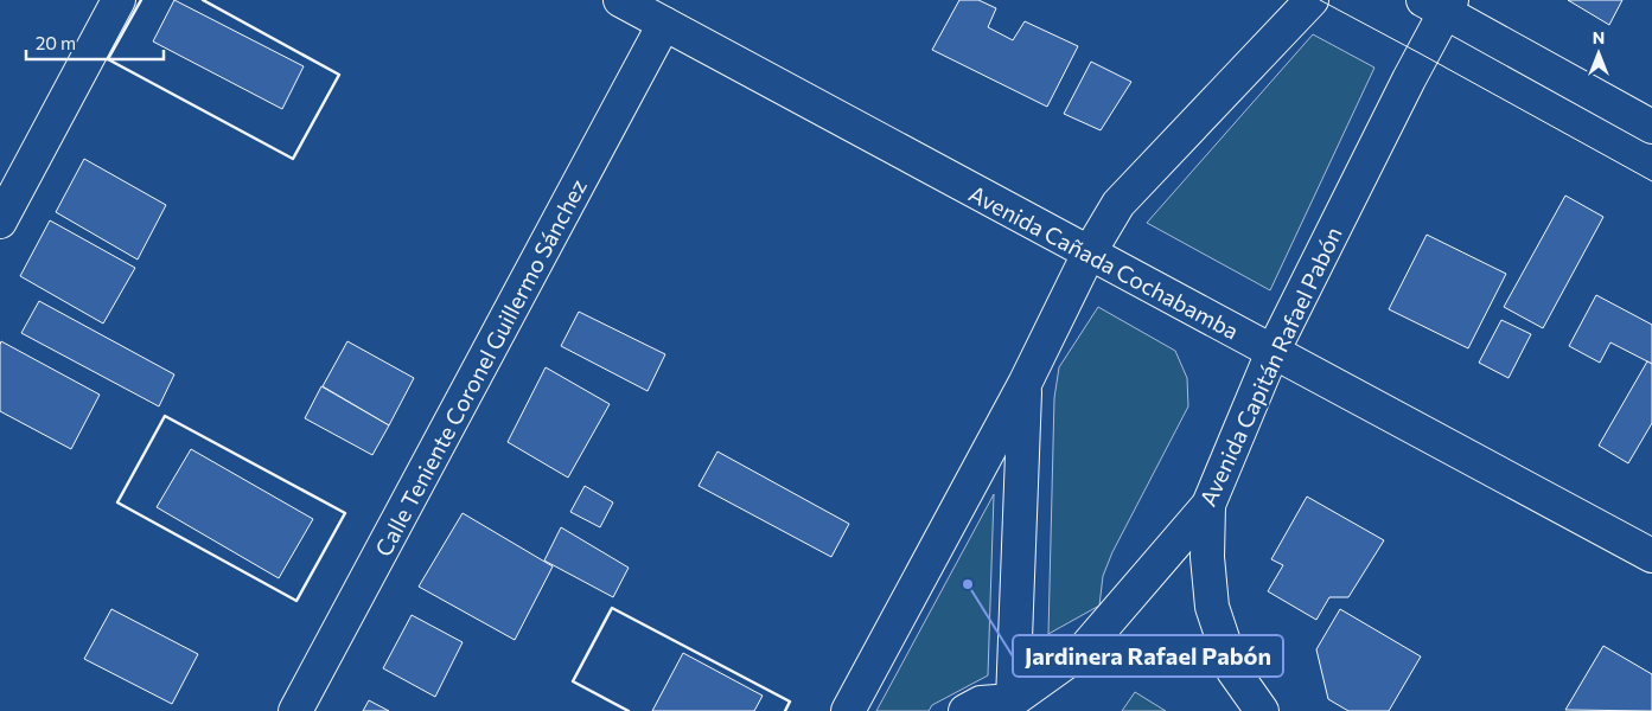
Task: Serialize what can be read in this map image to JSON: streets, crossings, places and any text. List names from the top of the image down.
{
  "streets": {
    "street": ["Avenida Cañada Cochabamba", "Avenida Capitán Rafael Pabón", "Calle Teniente Coronel Guillermo Sánchez"]
  },
  "crossings": [
    ["Avenida Cañada Cochabamba", "Avenida Capitán Rafael Pabón"],
    ["Avenida Cañada Cochabamba", "Calle Teniente Coronel Guillermo Sánchez"]
  ],
  "places": ["Jardinera Rafael Pabón"],
  "scale_bar": "20 m",
  "north": "top"
}
